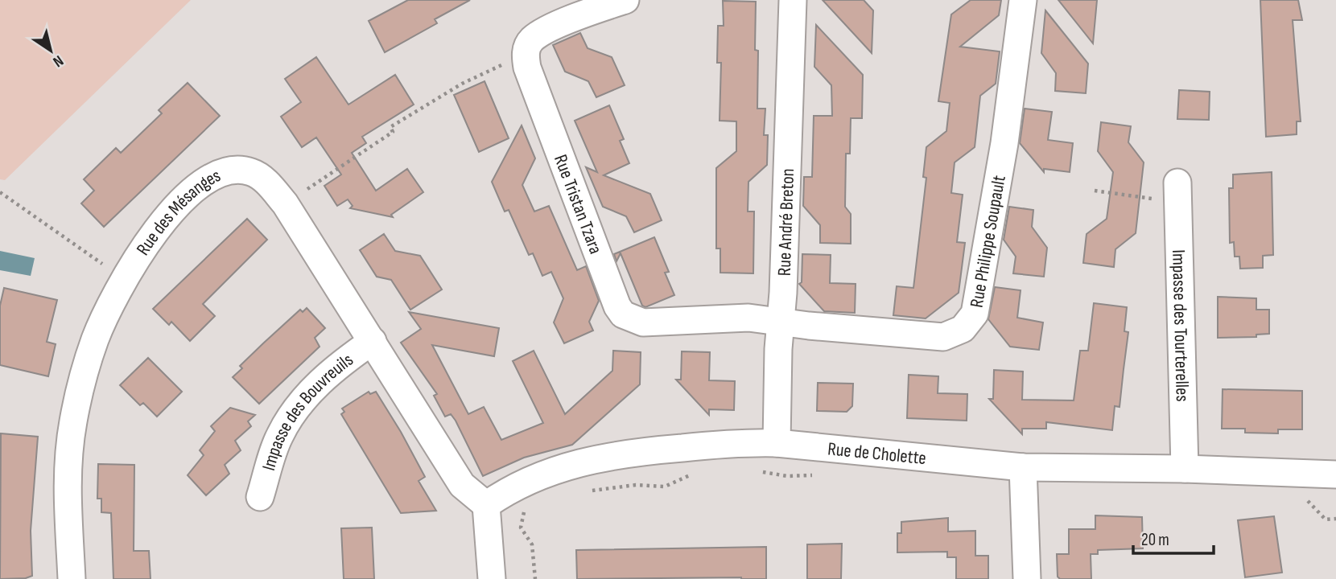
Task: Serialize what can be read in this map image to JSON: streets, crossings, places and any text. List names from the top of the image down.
{
  "streets": {
    "street": [
      "Rue Tristan Tzara",
      "Rue des Mésanges",
      "Rue André Breton",
      "Rue Philippe Soupault",
      "Impasse des Tourterelles",
      "Impasse des Bouvreuils",
      "Rue de Cholette"
    ]
  },
  "crossings": [
    ["Rue Tristan Tzara", "Rue André Breton"],
    ["Rue Tristan Tzara", "Rue Philippe Soupault"],
    ["Rue des Mésanges", "Impasse des Bouvreuils"],
    ["Rue des Mésanges", "Rue de Cholette"],
    ["Rue André Breton", "Rue Philippe Soupault"],
    ["Rue André Breton", "Rue de Cholette"],
    ["Impasse des Tourterelles", "Rue de Cholette"]
  ],
  "scale_bar": "20 m",
  "north": "bottom right"
}
